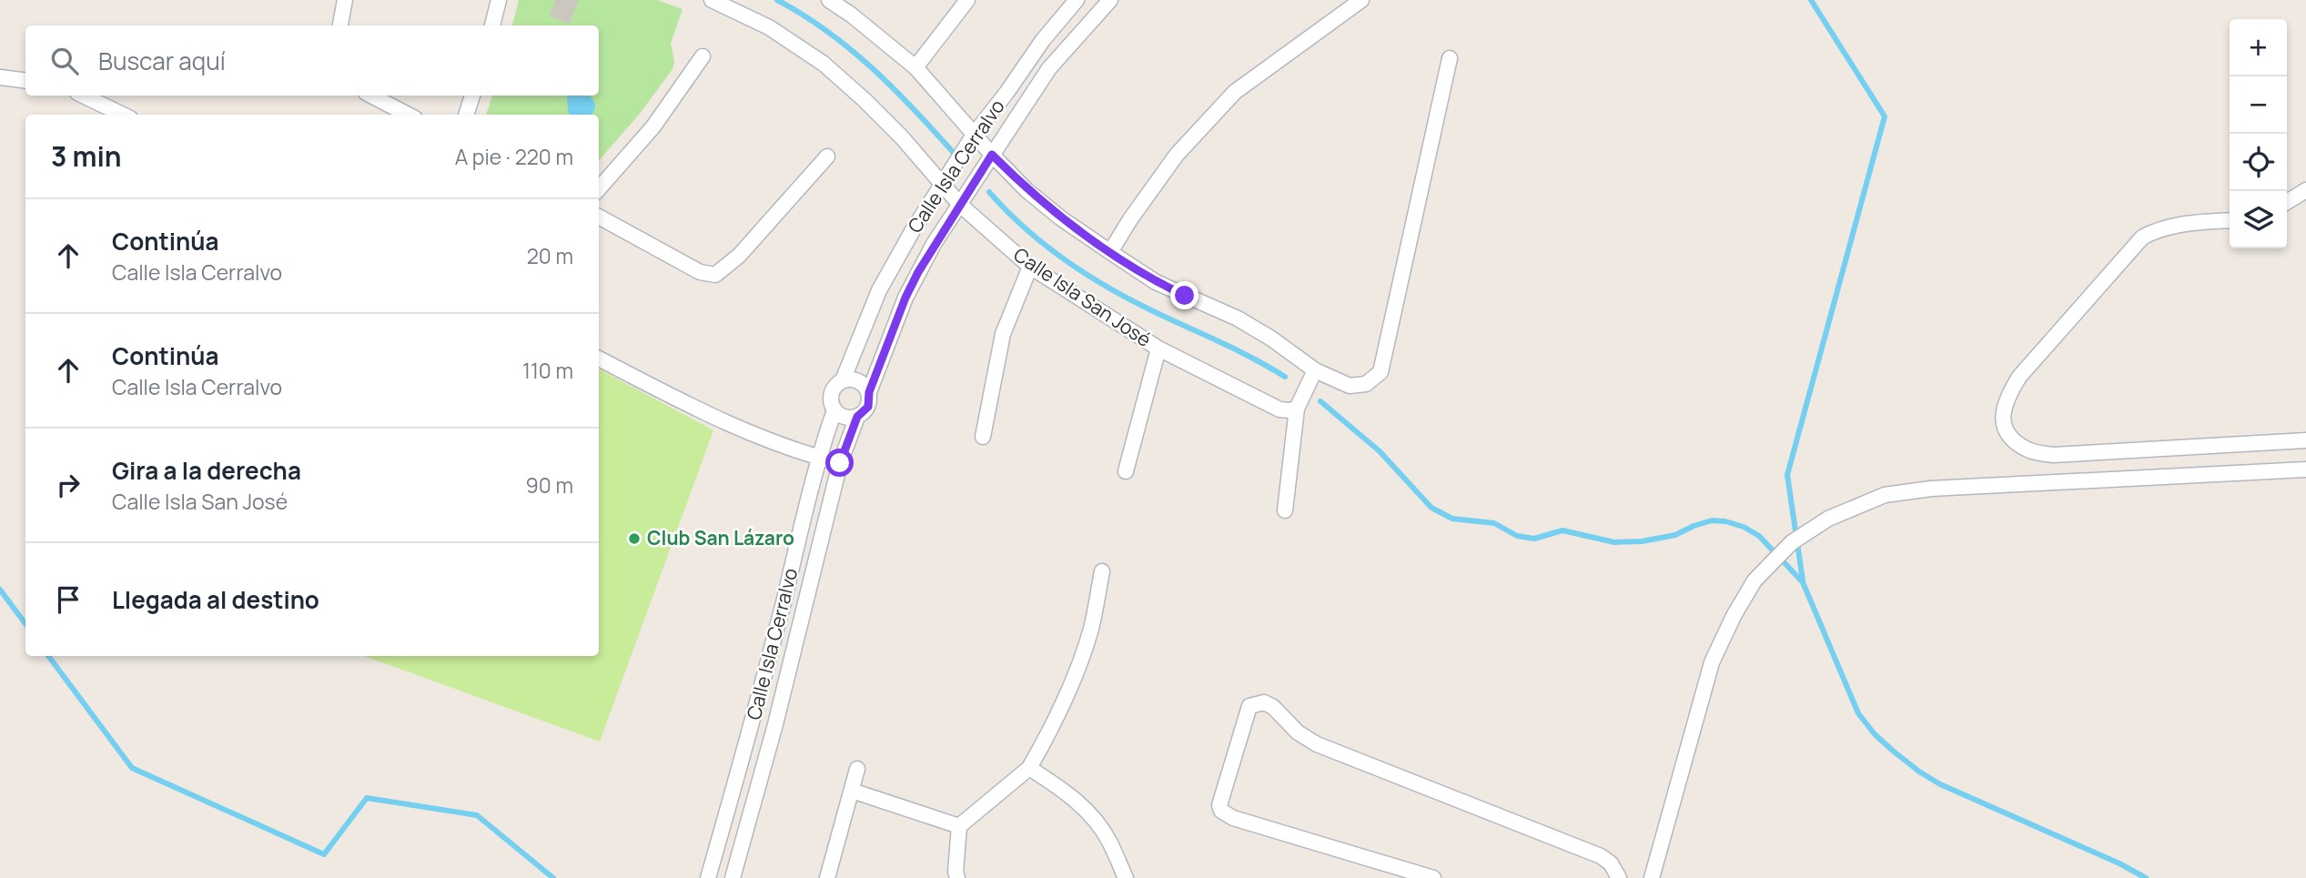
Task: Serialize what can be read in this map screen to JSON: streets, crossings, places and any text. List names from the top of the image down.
{
  "streets": {
    "street": ["Calle Isla Cerralvo", "Calle Isla San José"]
  },
  "crossings": [
    ["Calle Isla Cerralvo", "Calle Isla San José"]
  ],
  "places": ["Club San Lázaro"],
  "page": {
    "map_buttons": ["+", "−"],
    "search": "Buscar aquí",
    "heading": ["3 min", "A pie · 220 m"],
    "list": [
      ["Continúa", "Calle Isla Cerralvo", "20 m"],
      ["Continúa", "Calle Isla Cerralvo", "110 m"],
      ["Gira a la derecha", "Calle Isla San José", "90 m"],
      "Llegada al destino"
    ]
  }
}
